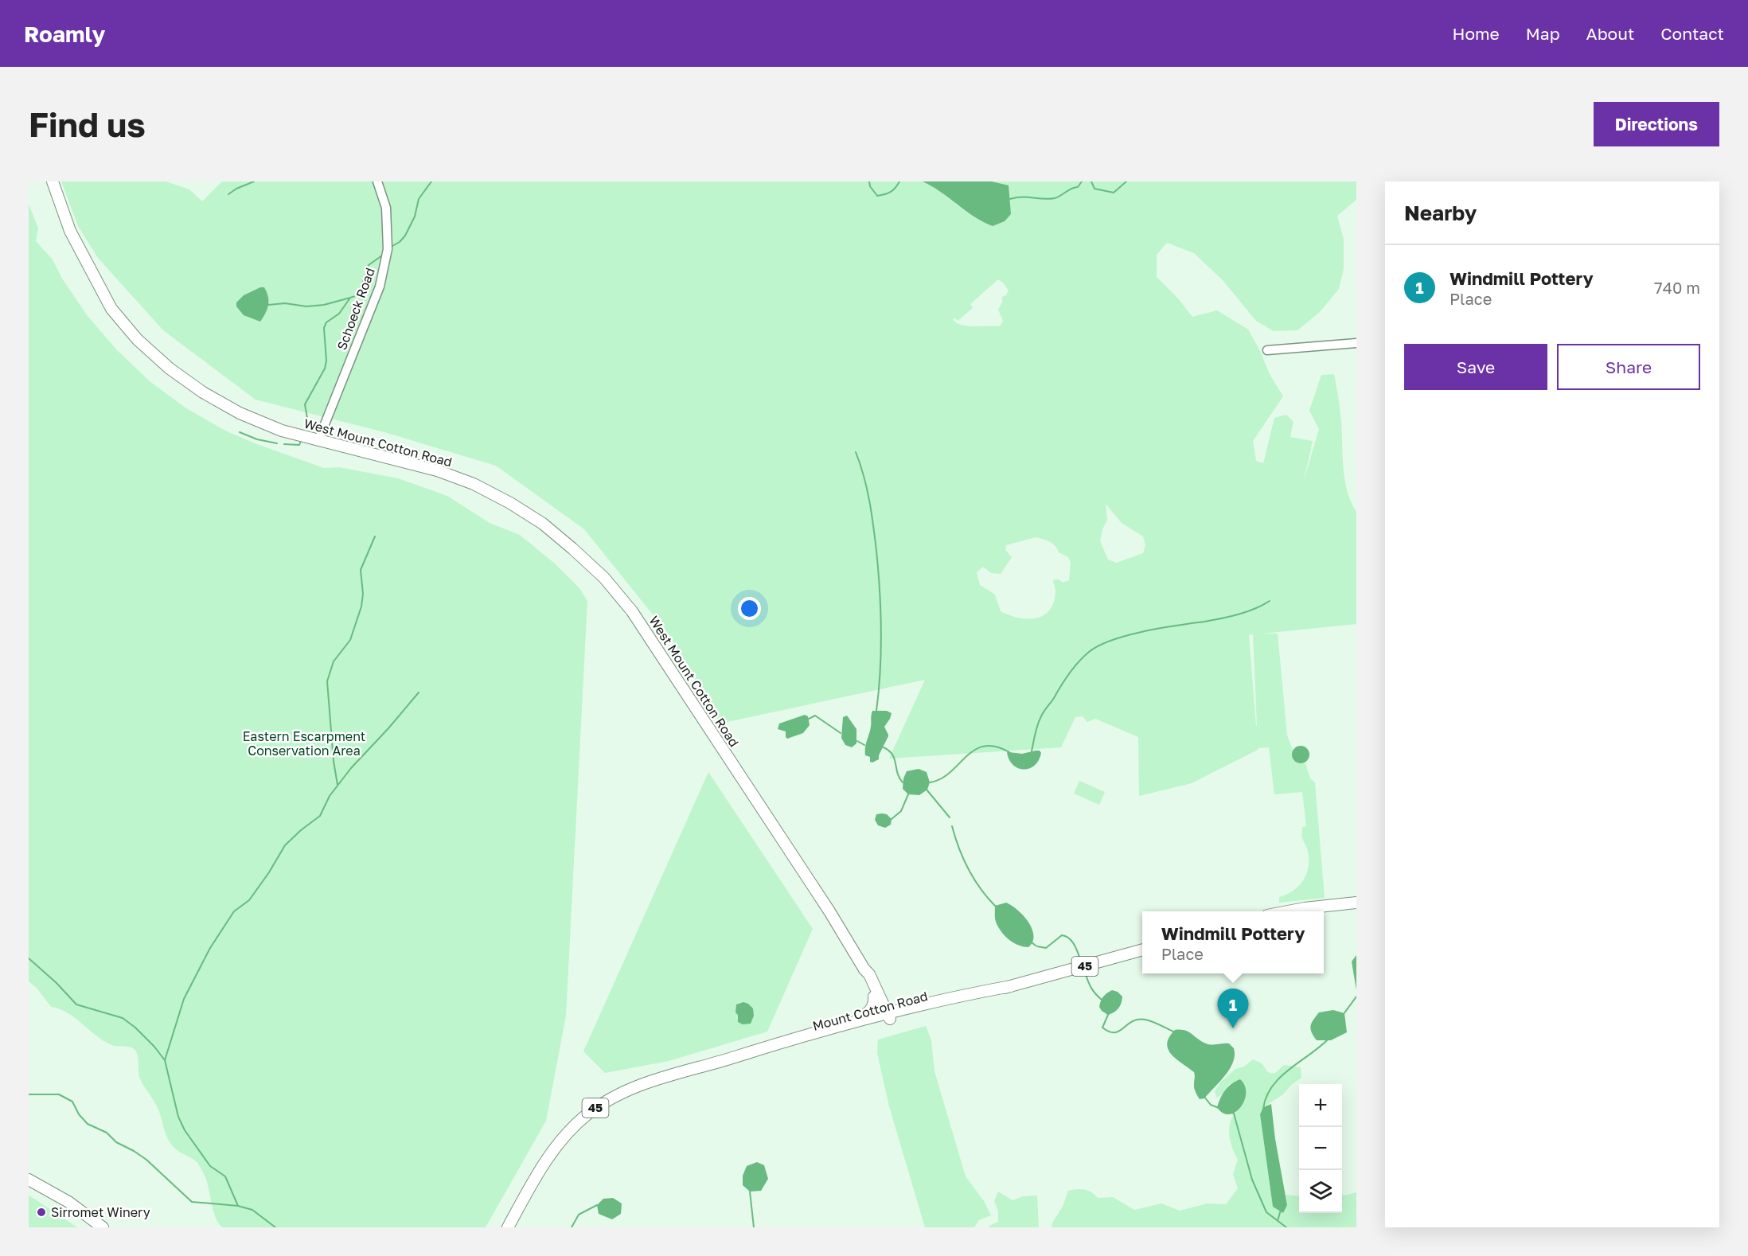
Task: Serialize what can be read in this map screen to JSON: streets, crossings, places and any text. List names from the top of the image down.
{
  "streets": {
    "main road": ["West Mount Cotton Road", "45", "Mount Cotton Road"],
    "street": ["Schoeck Road"]
  },
  "crossings": [
    ["Schoeck Road", "West Mount Cotton Road"]
  ],
  "parks": ["Eastern Escarpment Conservation Area"],
  "places": ["Sirromet Winery"],
  "page": {
    "header": "Roamly",
    "nav": [
      "Home",
      "Map",
      "About",
      "Contact"
    ],
    "buttons": [
      "Directions",
      ["Save", "Share"]
    ],
    "title": "Find us",
    "heading": "Nearby",
    "list": [
      {
        "mark": "1",
        "name": "Windmill Pottery",
        "note": "Place",
        "value": "740 m"
      }
    ],
    "popup": ["Windmill Pottery", "Place"],
    "pins": "1",
    "map_buttons": ["+", "−"]
  }
}
